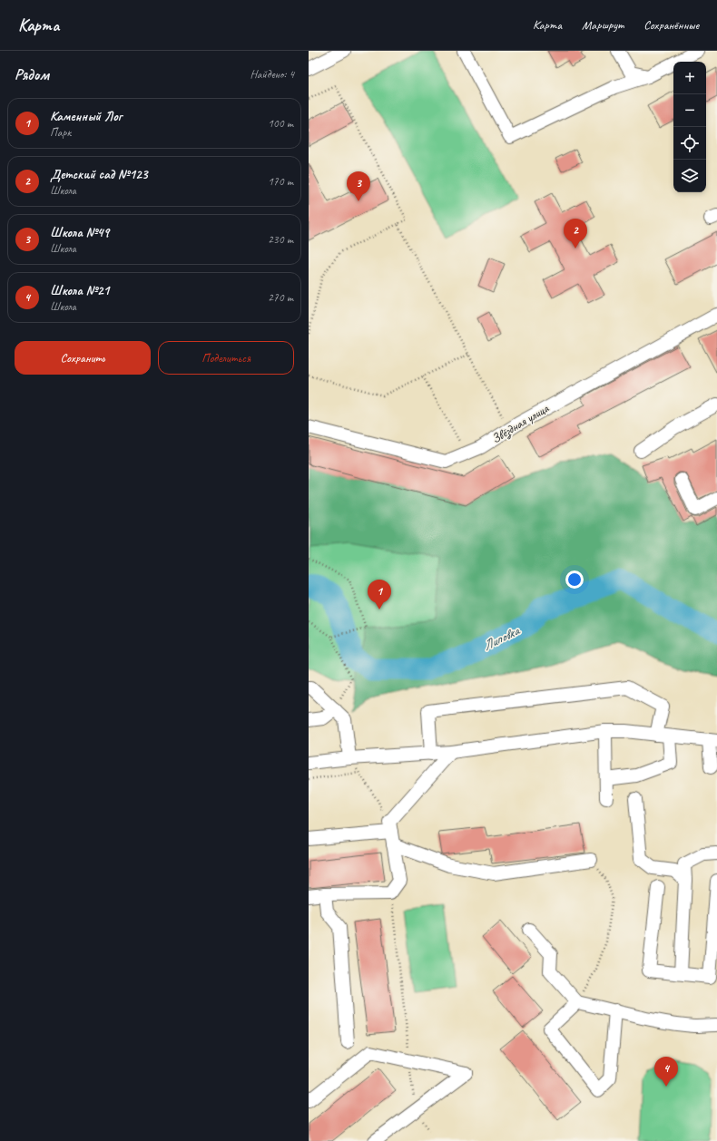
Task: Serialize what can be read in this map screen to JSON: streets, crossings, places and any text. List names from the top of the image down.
{
  "streets": {
    "street": ["Звёздная улица"]
  },
  "water": ["Липовка"],
  "page": {
    "header": "Карта",
    "nav": ["Карта", "Маршрут", "Сохранённые"],
    "heading": ["Рядом", "Найдено: 4"],
    "map_buttons": ["+", "−"],
    "list": [
      {
        "mark": "1",
        "name": "Каменный Лог",
        "note": "Парк",
        "value": "100 m"
      },
      {
        "mark": "2",
        "name": "Детский сад №123",
        "note": "Школа",
        "value": "170 m"
      },
      {
        "mark": "3",
        "name": "Школа №49",
        "note": "Школа",
        "value": "230 m"
      },
      {
        "mark": "4",
        "name": "Школа №21",
        "note": "Школа",
        "value": "270 m"
      }
    ],
    "pins": [
      "3",
      "2",
      "1",
      "4"
    ],
    "buttons": ["Сохранить", "Поделиться"]
  }
}
